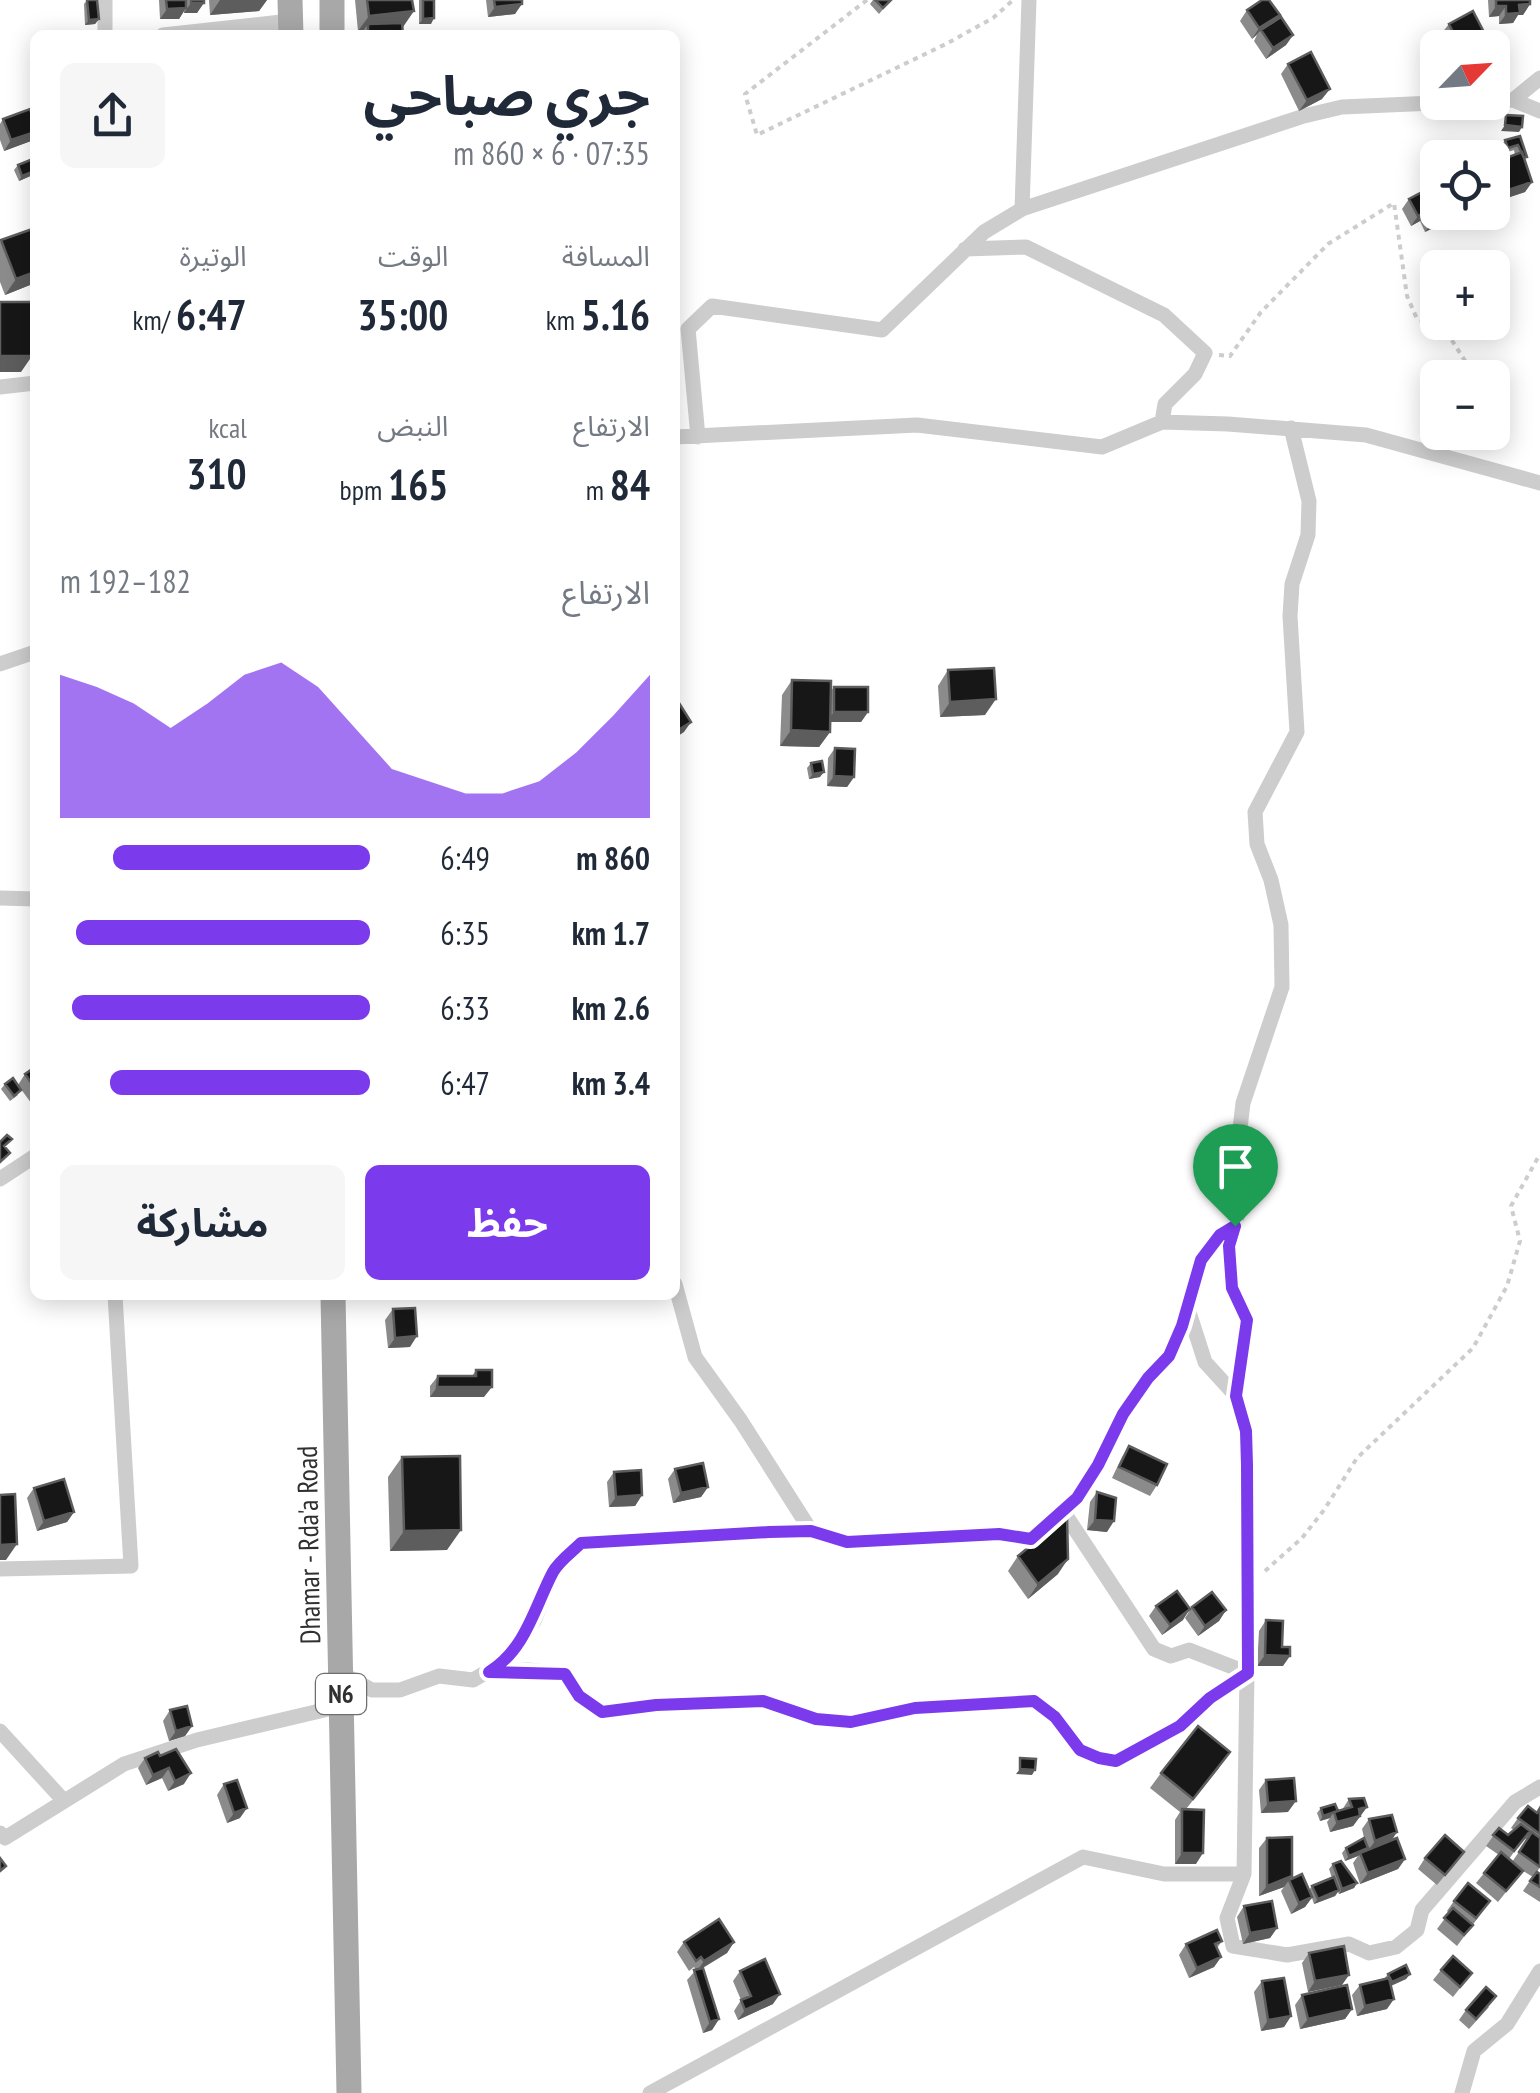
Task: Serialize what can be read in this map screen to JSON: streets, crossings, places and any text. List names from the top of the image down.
{
  "streets": {
    "main road": ["Dhamar - Rda'a Road", "N6"]
  },
  "north": "top right",
  "page": {
    "map_buttons": ["+", "−"],
    "heading": ["جري صباحي", "07:35 · 6 × 860 m"],
    "stats": [
      ["المسافة", "5.16 km"],
      ["الوقت", "35:00"],
      ["الوتيرة", "6:47 /km"],
      ["الارتفاع", "84 m"],
      ["النبض", "165 bpm"],
      ["kcal", "310"]
    ],
    "chart": ["الارتفاع", "182–192 m"],
    "list": [
      {
        "name": "860 m",
        "note": "6:49"
      },
      {
        "name": "1.7 km",
        "note": "6:35"
      },
      {
        "name": "2.6 km",
        "note": "6:33"
      },
      {
        "name": "3.4 km",
        "note": "6:47"
      }
    ],
    "buttons": ["حفظ", "مشاركة"]
  }
}
